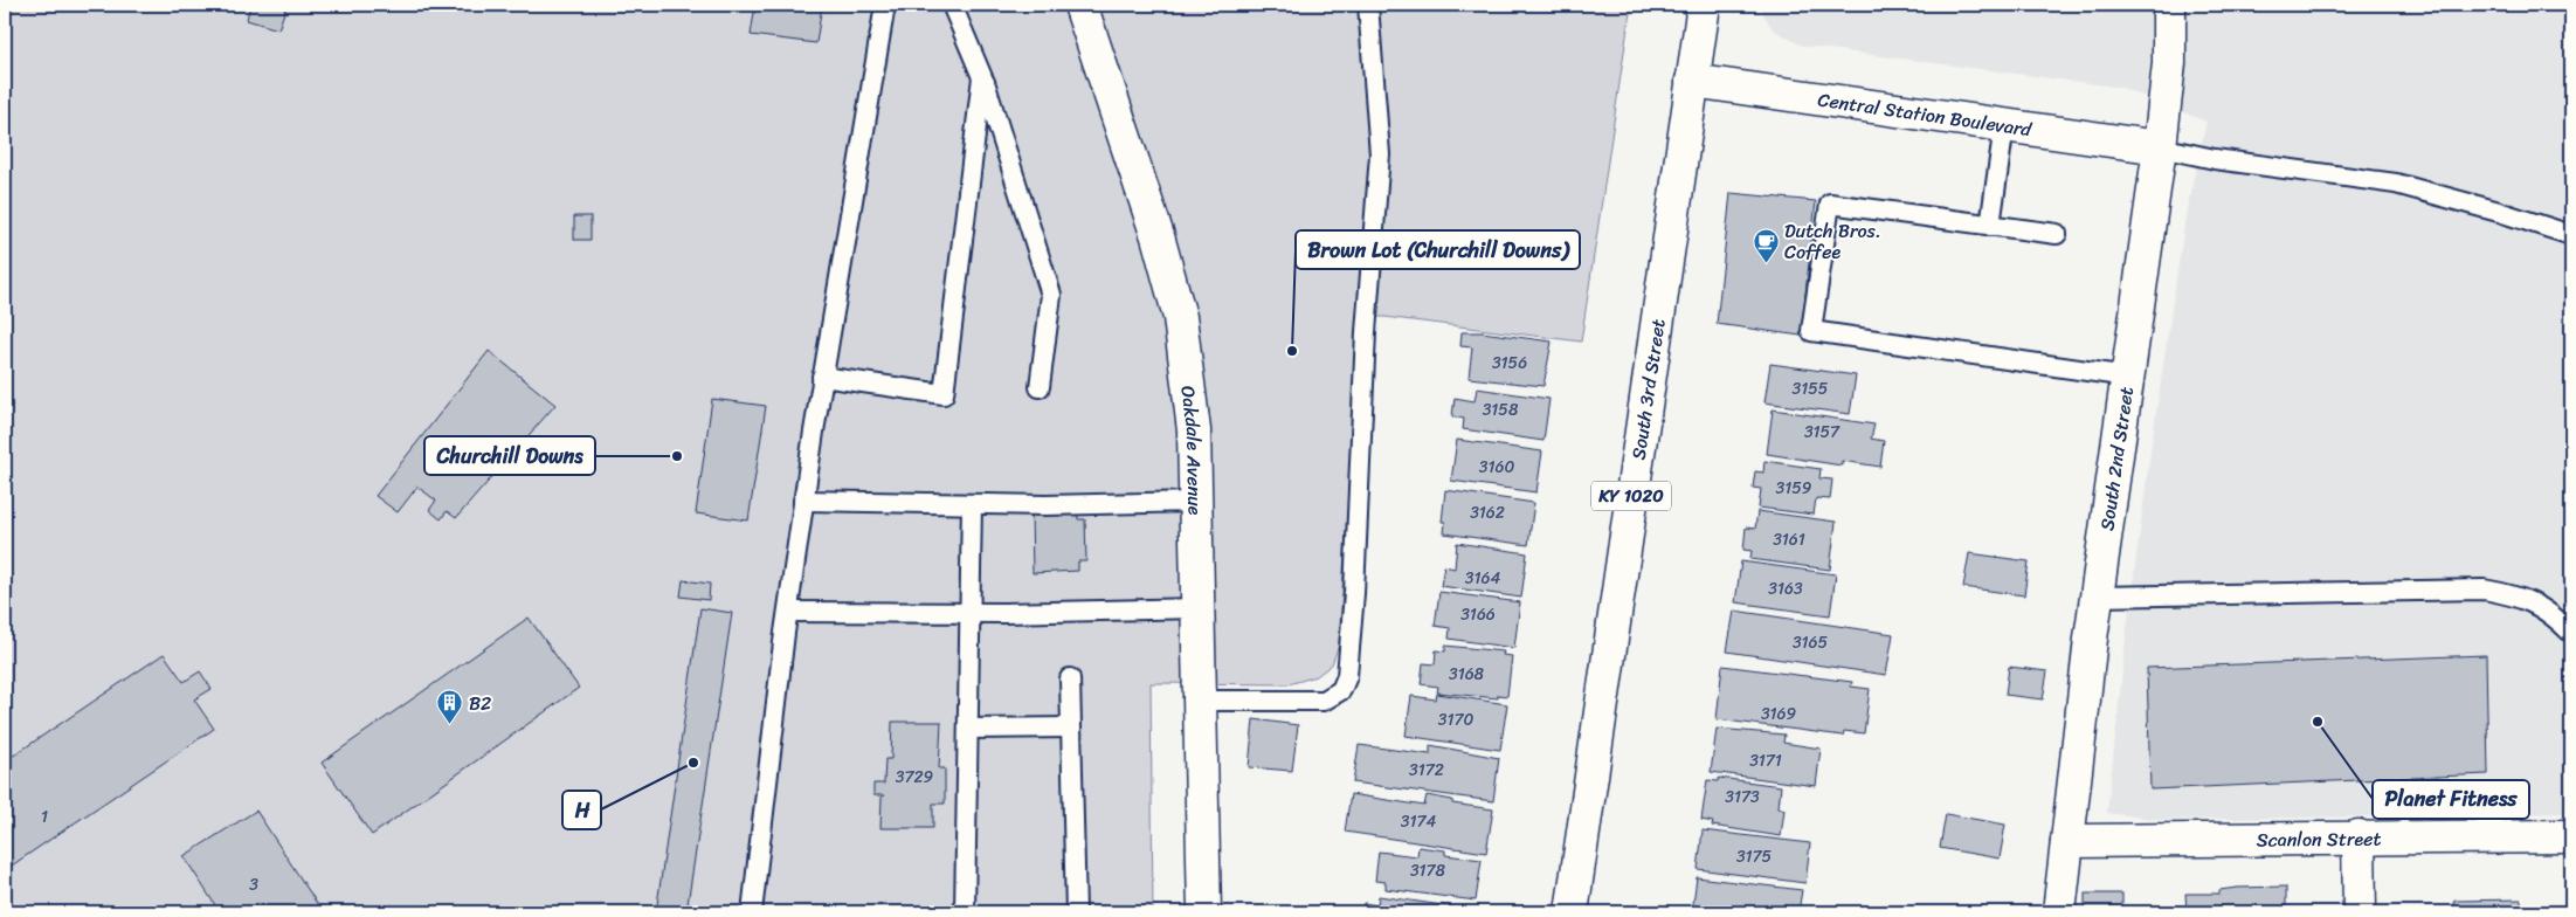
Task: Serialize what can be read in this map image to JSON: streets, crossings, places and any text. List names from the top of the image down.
{
  "streets": {
    "street": [
      "Central Station Boulevard",
      "South 3rd Street",
      "Oakdale Avenue",
      "South 2nd Street",
      "KY 1020",
      "Scanlon Street"
    ]
  },
  "crossings": [
    ["Central Station Boulevard", "South 3rd Street"],
    ["Central Station Boulevard", "South 2nd Street"],
    ["South 2nd Street", "Scanlon Street"]
  ],
  "places": {
    "cafe": ["Dutch Bros. Coffee"],
    "other": [
      "Brown Lot (Churchill Downs)",
      "Churchill Downs",
      "Planet Fitness",
      "H"
    ],
    "building": ["B2"]
  },
  "house_numbers": [
    "3156",
    "3155",
    "3158",
    "3157",
    "3160",
    "3159",
    "3162",
    "3161",
    "3164",
    "3163",
    "3166",
    "3165",
    "3168",
    "3169",
    "3170",
    "3171",
    "3172",
    "3729",
    "3173",
    "1",
    "3174",
    "3175",
    "3178",
    "3"
  ]
}
